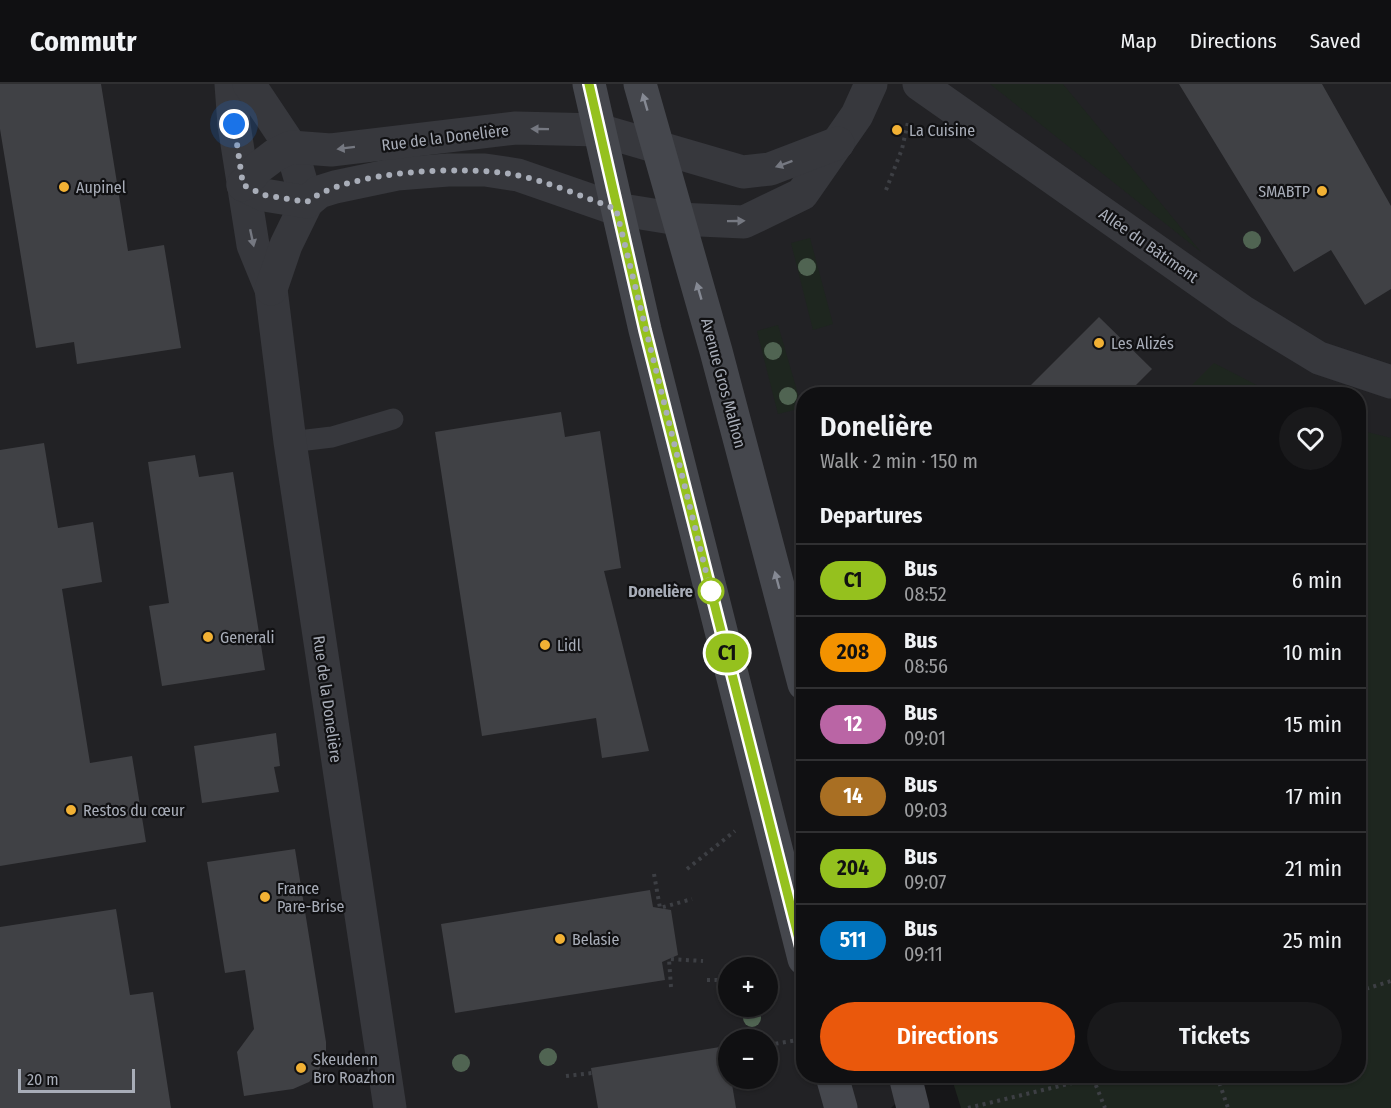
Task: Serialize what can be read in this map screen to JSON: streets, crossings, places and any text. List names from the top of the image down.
{
  "streets": {
    "main road": ["Avenue Gros Malhon"],
    "street": ["Rue de la Donelière", "Allée du Bâtiment"]
  },
  "crossings": [
    ["Rue de la Donelière", "Avenue Gros Malhon"]
  ],
  "places": [
    "La Cuisine",
    "Aupinel",
    "SMABTP",
    "Les Alizés",
    "Donelière",
    "Generali",
    "Lidl",
    "Restos du cœur",
    "France Pare-Brise",
    "Belasie",
    "Skeudenn Bro Roazhon"
  ],
  "lines": ["bus line C1"],
  "scale_bar": "20 m",
  "page": {
    "header": "Commutr",
    "nav": ["Map", "Directions", "Saved"],
    "on_map": "C1",
    "heading": [
      ["Donelière", "Walk · 2 min · 150 m"],
      "Departures"
    ],
    "list": [
      {
        "mark": "C1",
        "name": "Bus",
        "note": "08:52",
        "value": "6 min"
      },
      {
        "mark": "208",
        "name": "Bus",
        "note": "08:56",
        "value": "10 min"
      },
      {
        "mark": "12",
        "name": "Bus",
        "note": "09:01",
        "value": "15 min"
      },
      {
        "mark": "14",
        "name": "Bus",
        "note": "09:03",
        "value": "17 min"
      },
      {
        "mark": "204",
        "name": "Bus",
        "note": "09:07",
        "value": "21 min"
      },
      {
        "mark": "511",
        "name": "Bus",
        "note": "09:11",
        "value": "25 min"
      }
    ],
    "map_buttons": ["+", "−"],
    "buttons": ["Directions", "Tickets"],
    "scale": "20 m"
  }
}
